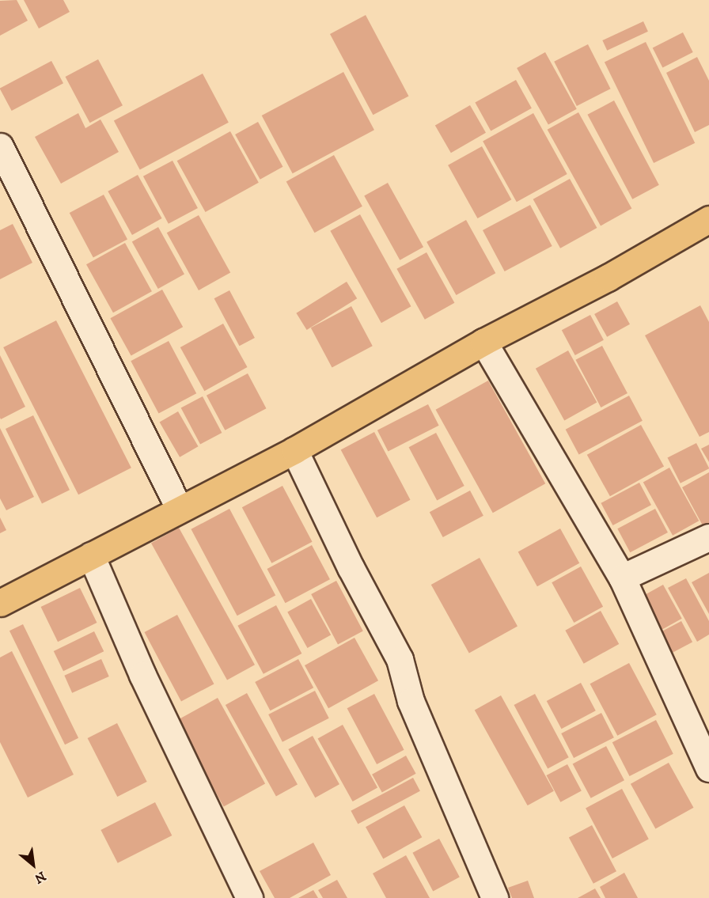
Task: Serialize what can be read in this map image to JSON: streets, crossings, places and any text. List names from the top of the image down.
{
  "north": "bottom right"
}
